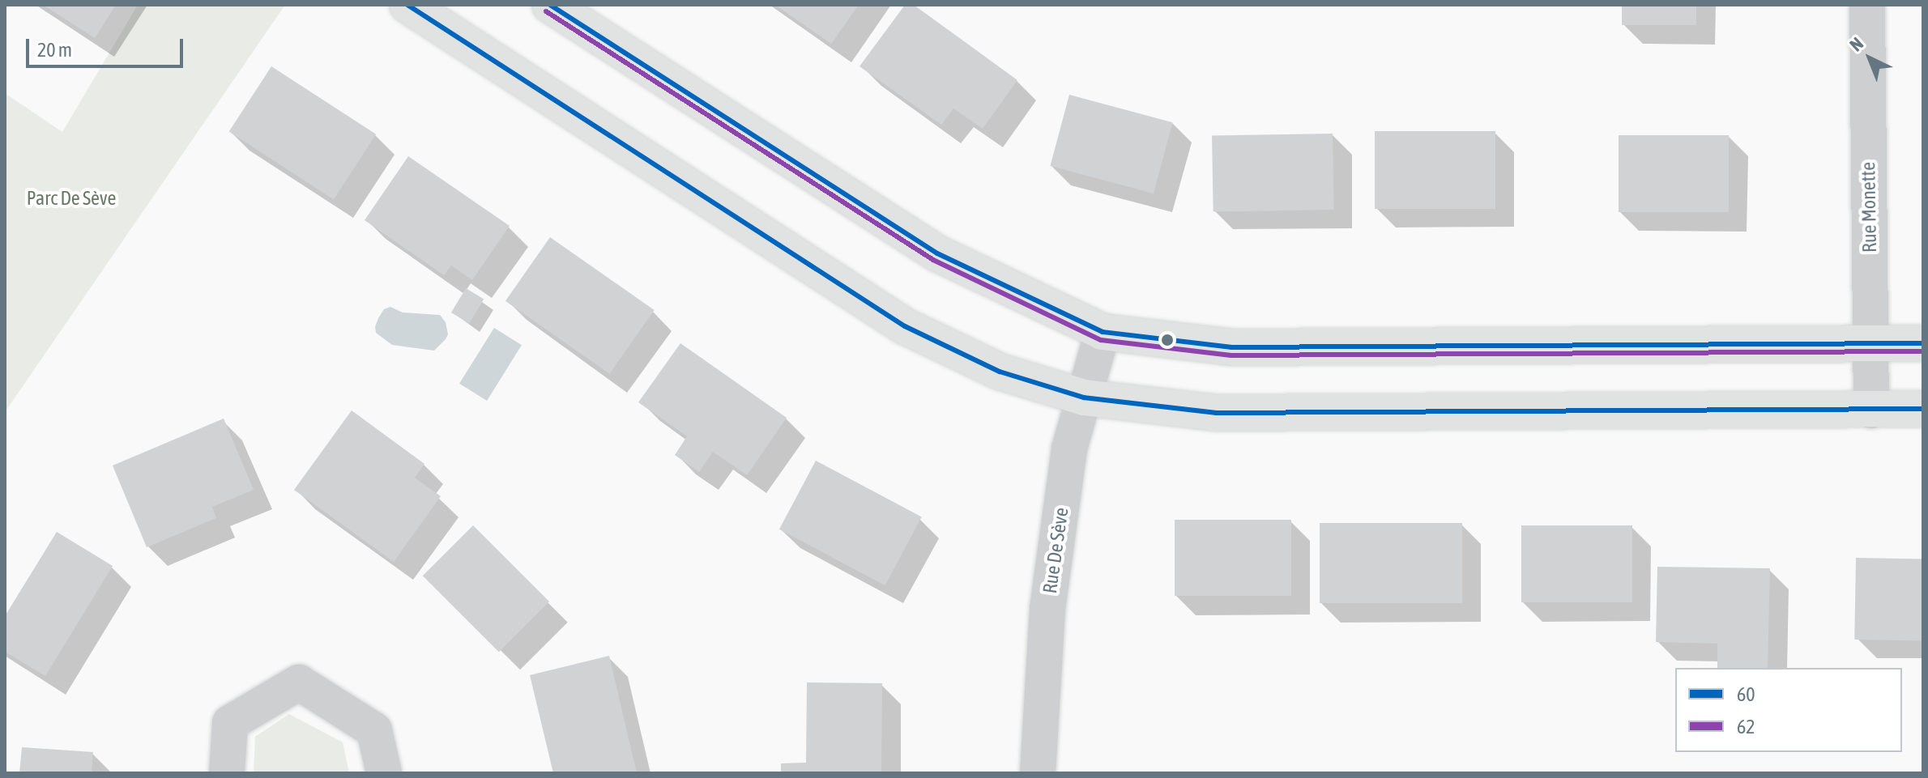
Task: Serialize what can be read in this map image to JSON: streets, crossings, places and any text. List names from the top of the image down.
{
  "streets": {
    "street": ["Rue Monette", "Rue De Sève"]
  },
  "parks": ["Parc De Sève"],
  "lines": ["transit line 60", "transit line 62"],
  "legend": ["60", "62"],
  "scale_bar": "20 m",
  "north": "top left"
}
